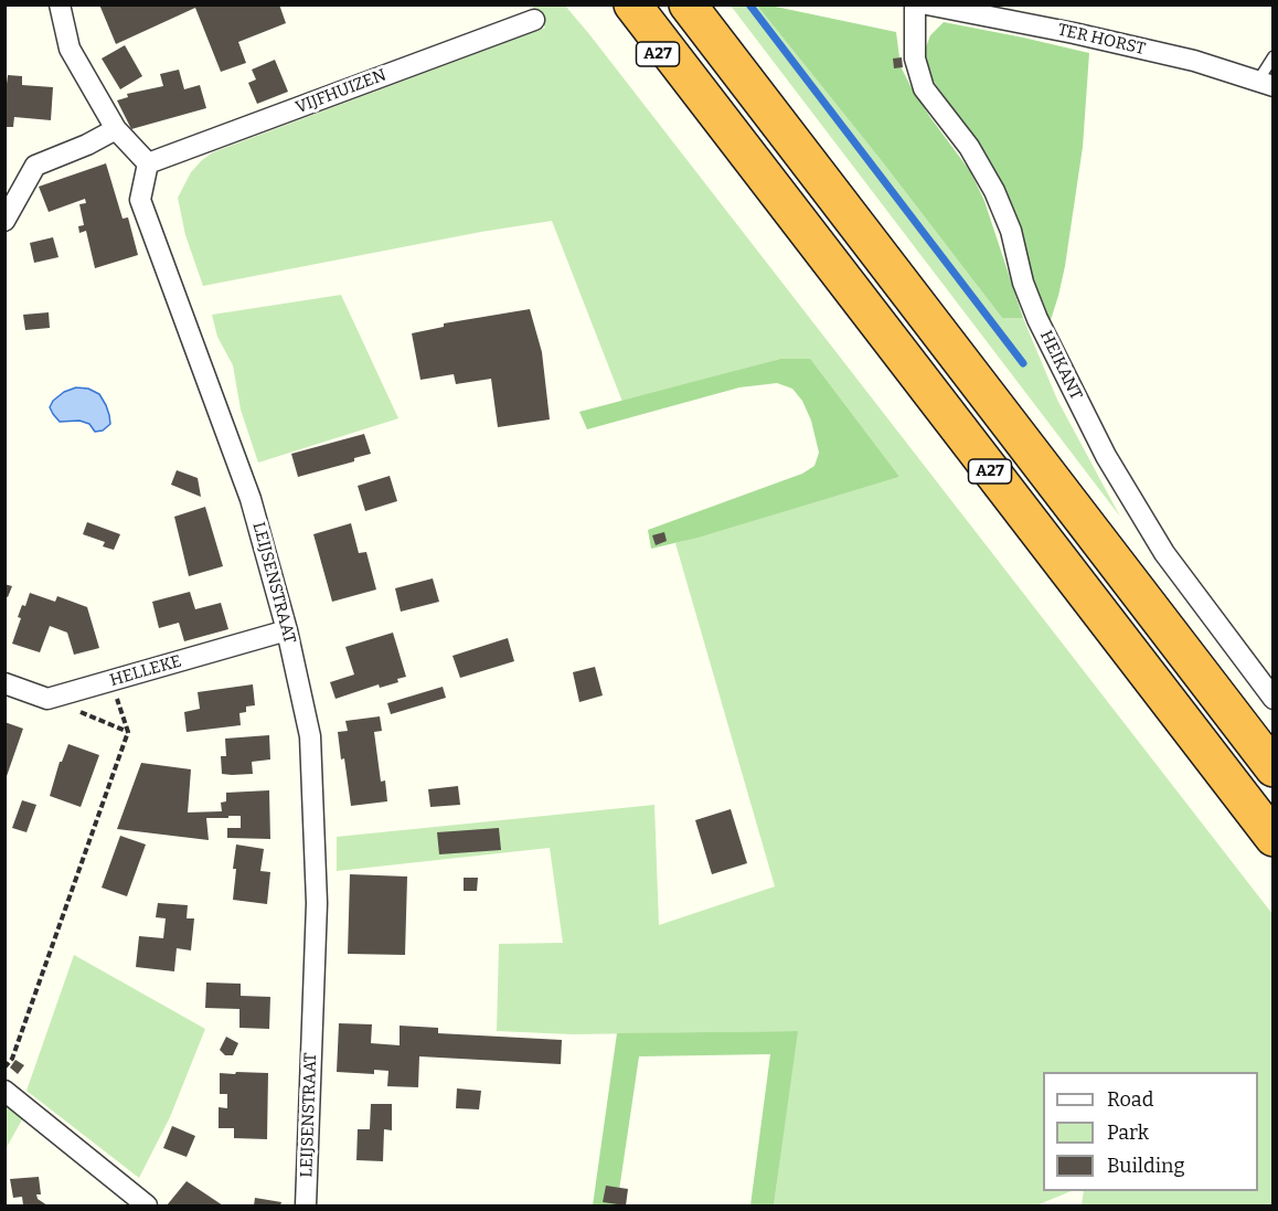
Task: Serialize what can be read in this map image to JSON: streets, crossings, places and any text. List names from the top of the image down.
{
  "streets": {
    "highway": ["A27"],
    "street": [
      "TER HORST",
      "VIJFHUIZEN",
      "HEIKANT",
      "LEIJSENSTRAAT",
      "HELLEKE"
    ]
  },
  "crossings": [
    ["VIJFHUIZEN", "LEIJSENSTRAAT"],
    ["LEIJSENSTRAAT", "HELLEKE"]
  ],
  "legend": ["Road", "Park", "Building"]
}
